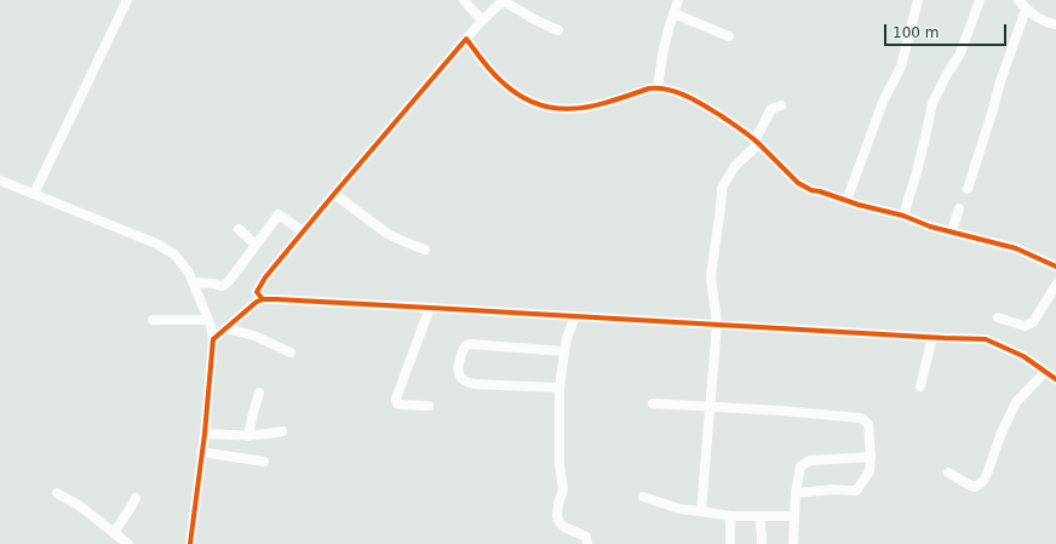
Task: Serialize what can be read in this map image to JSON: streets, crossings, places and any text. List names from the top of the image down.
{
  "scale_bar": "100 m"
}
